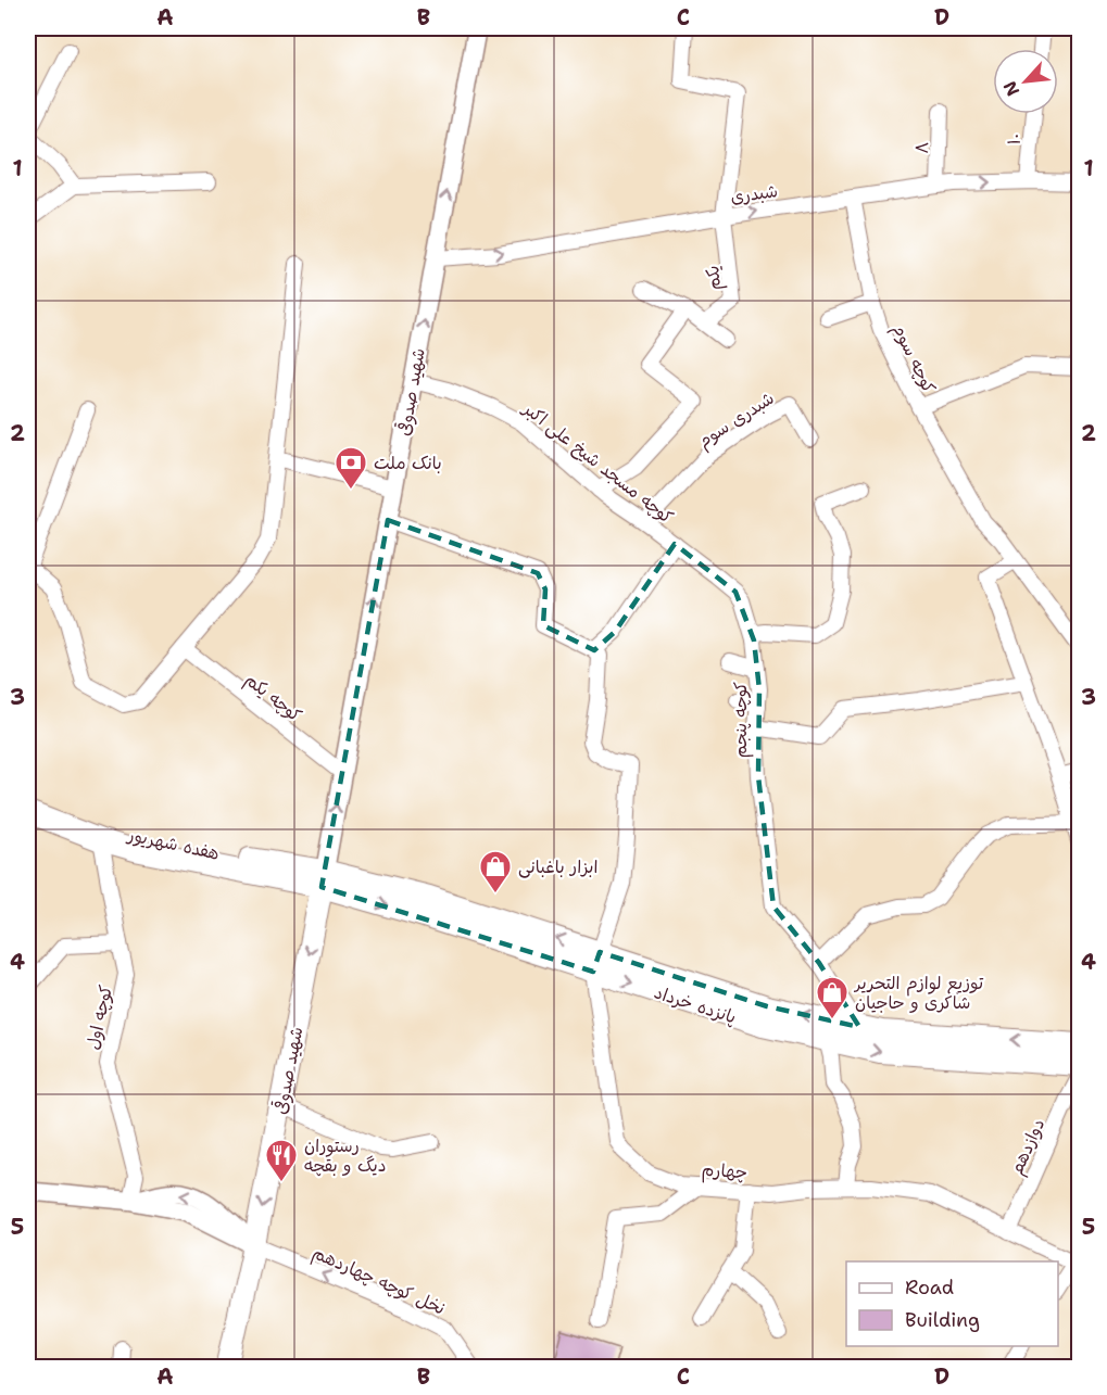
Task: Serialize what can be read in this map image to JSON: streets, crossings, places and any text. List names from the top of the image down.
{
  "streets": {
    "main road": ["شهید صدوقی", "هفده شهریور", "پانزده خرداد"],
    "street": [
      "۱۰",
      "۸",
      "شبدری",
      "یکم",
      "کوچه سوم",
      "شبدری سوم",
      "کوچه مسجد شیخ علی اکبر",
      "کوچه یکم",
      "کوچه پنجم",
      "کوچه اول",
      "دوازدهم",
      "چهارم",
      "نخل کوچه چهاردهم"
    ]
  },
  "crossings": [
    ["۱۰", "شبدری"],
    ["۸", "شبدری"],
    ["شبدری", "یکم"],
    ["شبدری", "کوچه سوم"],
    ["شبدری", "شهید صدوقی"],
    ["شهید صدوقی", "کوچه مسجد شیخ علی اکبر"],
    ["شهید صدوقی", "کوچه یکم"],
    ["شهید صدوقی", "هفده شهریور"],
    ["شهید صدوقی", "پانزده خرداد"],
    ["شهید صدوقی", "نخل کوچه چهاردهم"],
    ["شبدری سوم", "کوچه مسجد شیخ علی اکبر"],
    ["کوچه مسجد شیخ علی اکبر", "کوچه پنجم"],
    ["کوچه پنجم", "پانزده خرداد"],
    ["هفده شهریور", "پانزده خرداد"],
    ["هفده شهریور", "کوچه اول"],
    ["پانزده خرداد", "چهارم"],
    ["دوازدهم", "چهارم"]
  ],
  "one_way": ["شبدری", "نخل کوچه چهاردهم"],
  "places": {
    "bank": ["بانک ملت"],
    "shop": ["ابزار باغبانی", "توزیع لوازم التحریر شاکری و حاجیان"],
    "restaurant": ["رستوران دیگ و بقچه"]
  },
  "legend": ["Road", "Building"],
  "north": "bottom left",
  "grid": {
    "columns": [
      "A",
      "B",
      "C",
      "D"
    ],
    "rows": [
      "1",
      "2",
      "3",
      "4",
      "5"
    ]
  }
}
